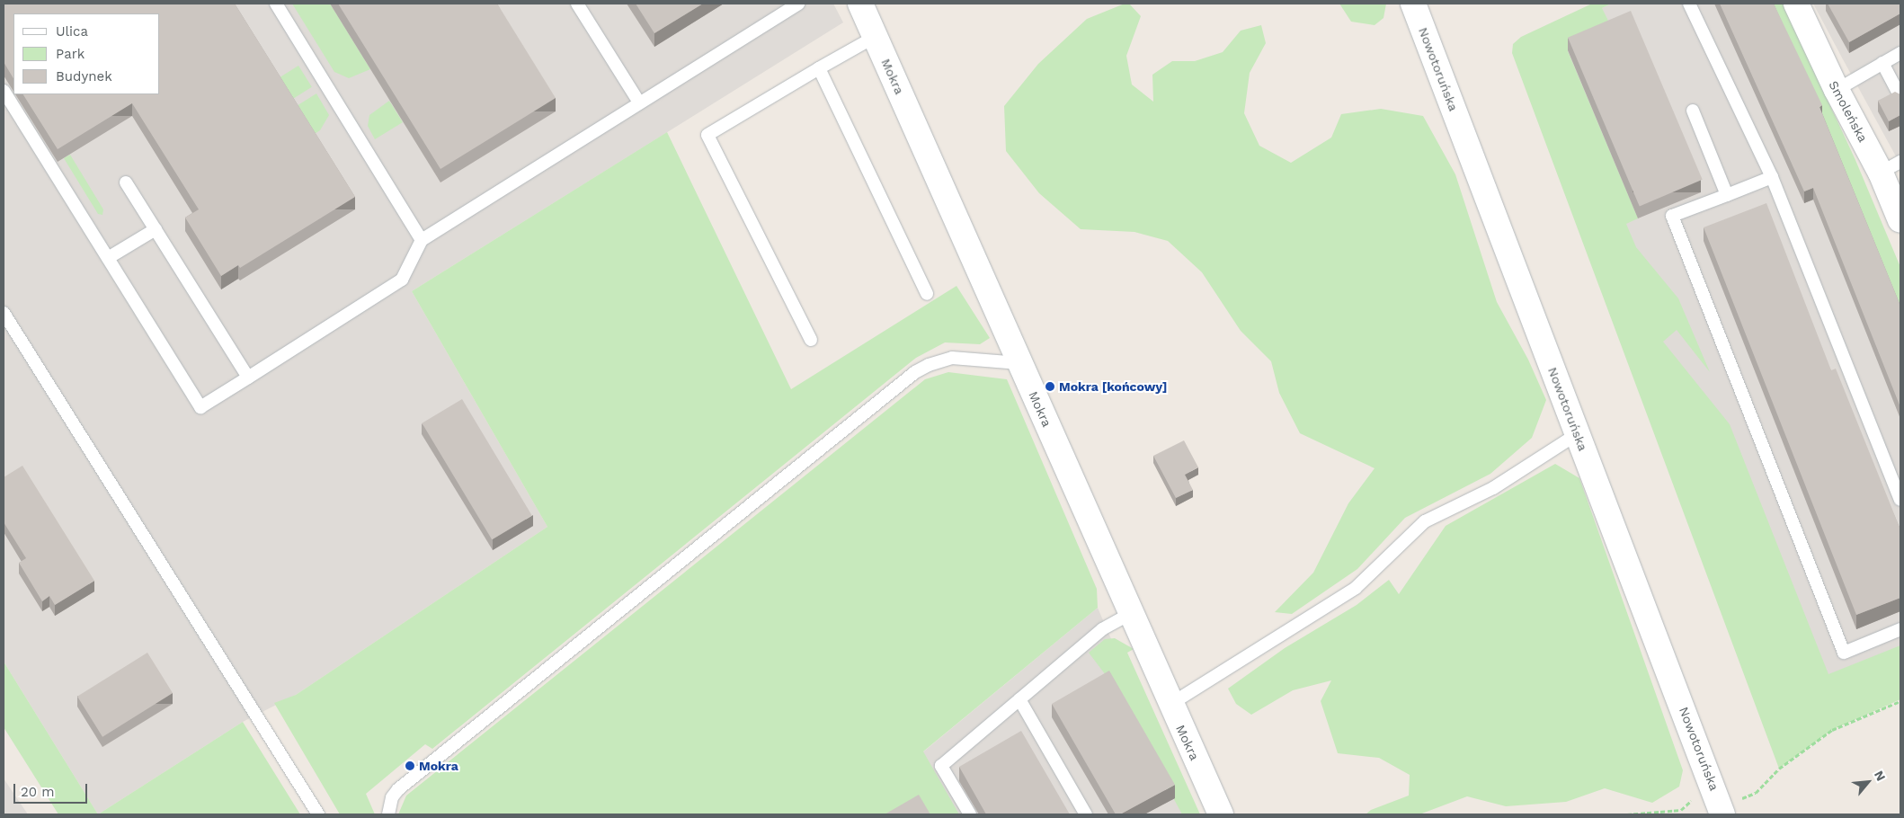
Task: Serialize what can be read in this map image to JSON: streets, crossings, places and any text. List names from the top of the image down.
{
  "streets": {
    "street": ["Nowotoruńska", "Mokra", "Smoleńska"]
  },
  "places": ["Mokra [końcowy]", "Mokra"],
  "legend": ["Ulica", "Park", "Budynek"],
  "scale_bar": "20 m",
  "north": "top right"
}
